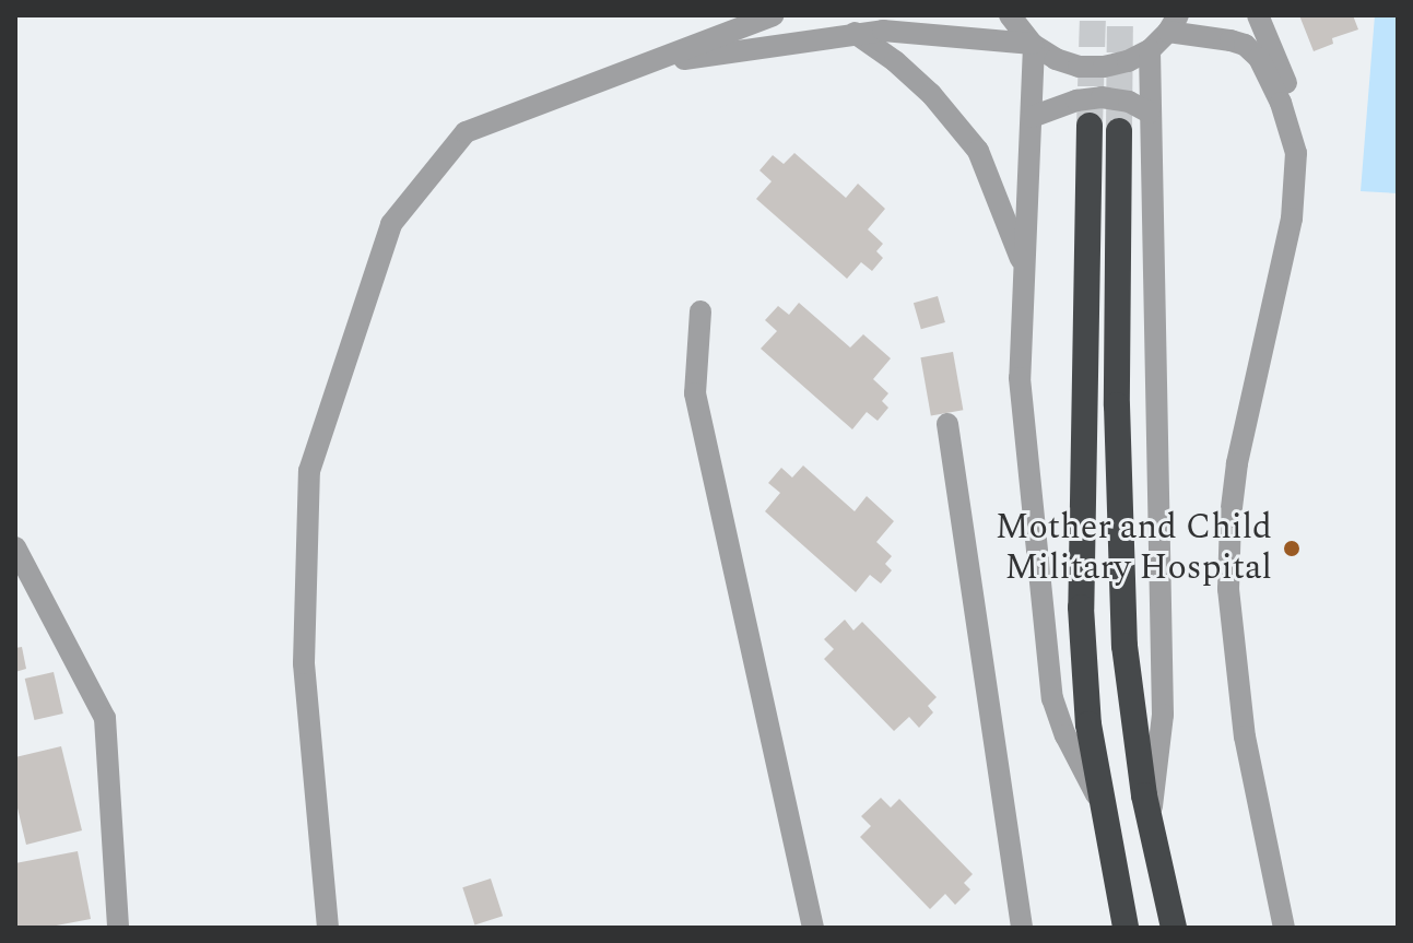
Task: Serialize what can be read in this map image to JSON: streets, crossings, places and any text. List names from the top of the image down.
{
  "places": ["Mother and Child Military Hospital"]
}
